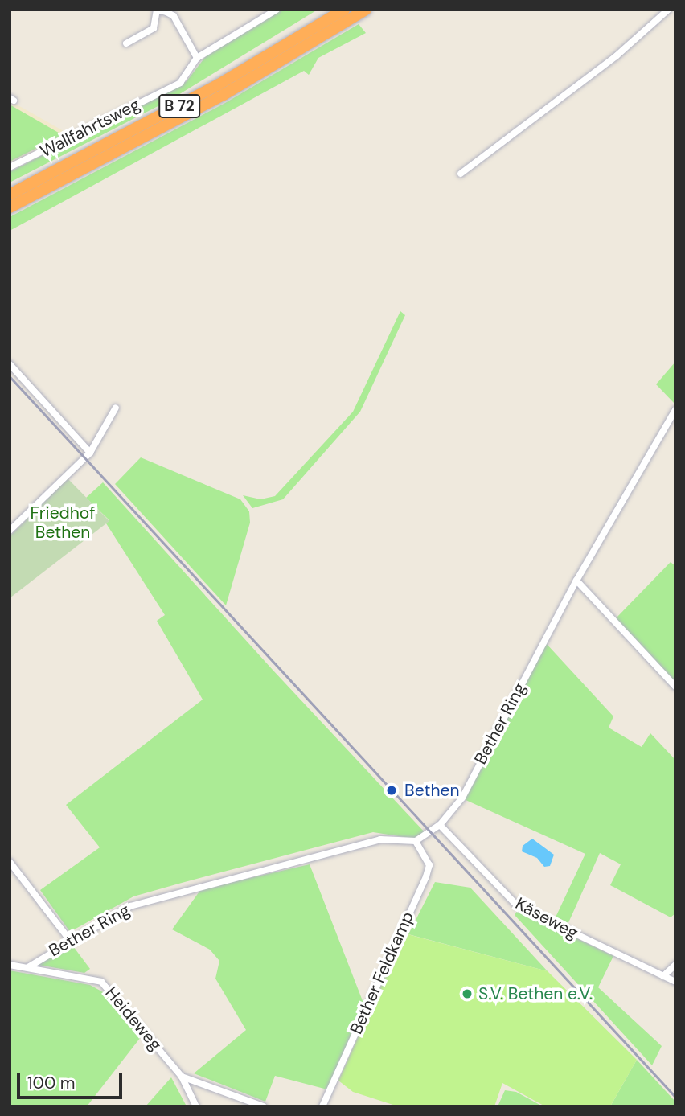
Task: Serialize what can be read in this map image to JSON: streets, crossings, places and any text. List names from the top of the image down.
{
  "streets": {
    "highway": ["B 72"],
    "street": [
      "Wallfahrtsweg",
      "Bether Ring",
      "Käseweg",
      "Bether Feldkamp",
      "Heideweg"
    ]
  },
  "crossings": [
    ["Bether Ring", "Käseweg"],
    ["Bether Ring", "Bether Feldkamp"],
    ["Bether Ring", "Heideweg"]
  ],
  "parks": ["Friedhof Bethen"],
  "places": ["Bethen", "S.V. Bethen e.V."],
  "scale_bar": "100 m"
}
